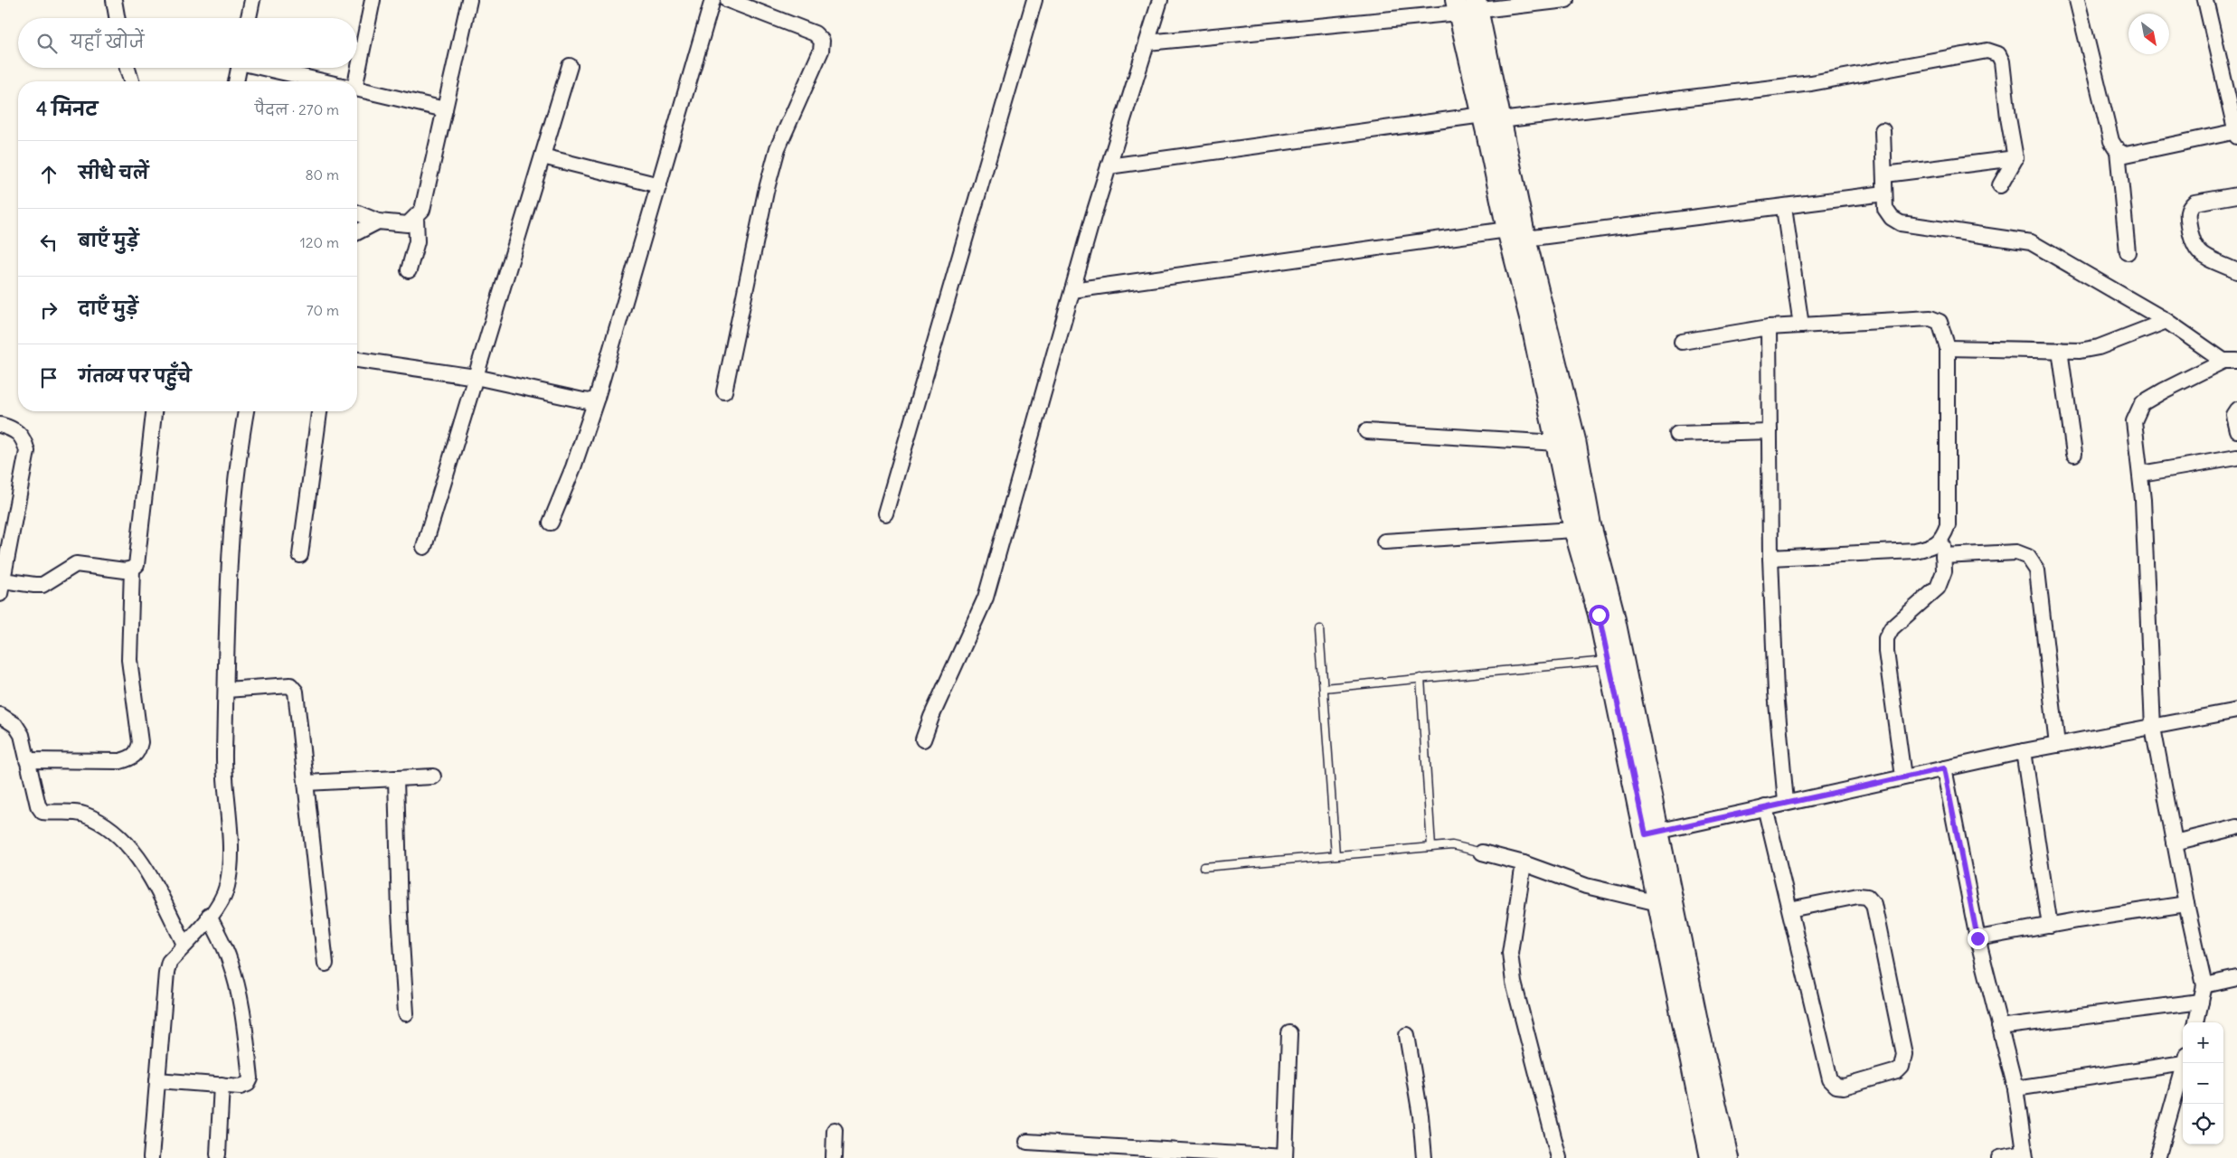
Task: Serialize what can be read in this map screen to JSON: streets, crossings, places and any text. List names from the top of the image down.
{
  "north": "bottom right",
  "page": {
    "search": "यहाँ खोजें",
    "heading": ["4 मिनट", "पैदल · 270 m"],
    "list": [
      ["सीधे चलें", "80 m"],
      ["बाएँ मुड़ें", "120 m"],
      ["दाएँ मुड़ें", "70 m"],
      "गंतव्य पर पहुँचे"
    ],
    "map_buttons": ["+", "−"]
  }
}
